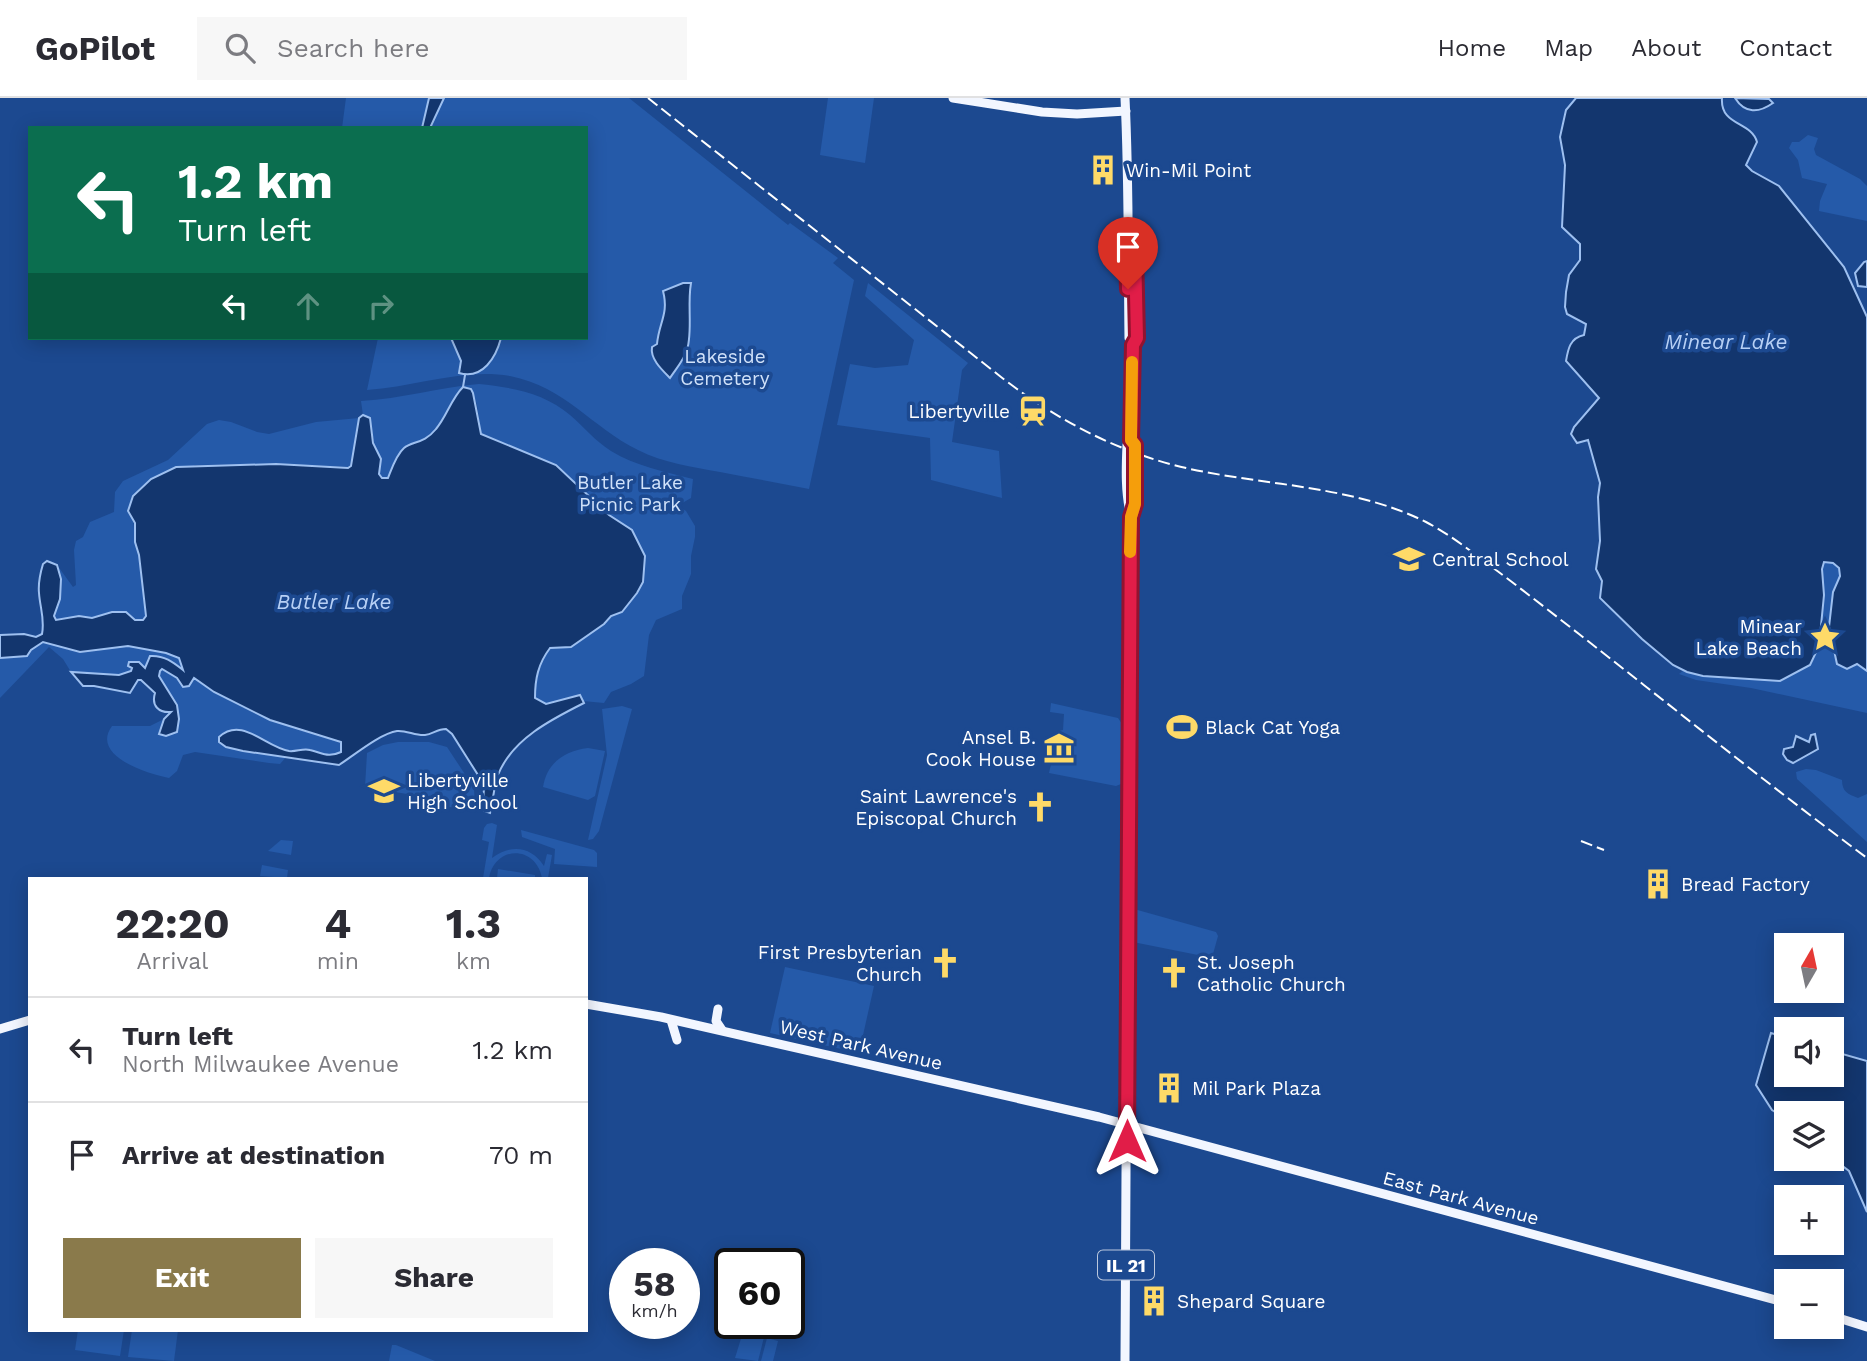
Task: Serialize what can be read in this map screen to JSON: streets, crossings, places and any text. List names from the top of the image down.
{
  "streets": {
    "main road": ["West Park Avenue", "East Park Avenue", "IL 21"]
  },
  "crossings": [
    ["West Park Avenue", "East Park Avenue"],
    ["West Park Avenue", "IL 21"],
    ["East Park Avenue", "IL 21"]
  ],
  "water": ["Minear Lake", "Butler Lake"],
  "parks": ["Lakeside Cemetery", "Butler Lake Picnic Park"],
  "places": {
    "building": [
      "Win-Mil Point",
      "Bread Factory",
      "Mil Park Plaza",
      "Shepard Square"
    ],
    "station": ["Libertyville"],
    "school or university": ["Central School", "Libertyville High School"],
    "place": ["Minear Lake Beach"],
    "sports": ["Black Cat Yoga"],
    "museum": ["Ansel B. Cook House"],
    "church": ["Saint Lawrence's Episcopal Church", "First Presbyterian Church", "St. Joseph Catholic Church"]
  },
  "north": "top",
  "page": {
    "header": "GoPilot",
    "search": "Search here",
    "nav": [
      "Home",
      "Map",
      "About",
      "Contact"
    ],
    "turn": ["1.2 km", "Turn left"],
    "eta": [
      "22:20",
      "Arrival",
      "4",
      "min",
      "1.3",
      "km"
    ],
    "map_buttons": ["+", "−"],
    "list": [
      {
        "name": "Turn left",
        "note": "North Milwaukee Avenue",
        "value": "1.2 km"
      },
      {
        "name": "Arrive at destination",
        "value": "70 m"
      }
    ],
    "buttons": ["Exit", "Share"],
    "speed": "58 km/h",
    "limit": "60"
  }
}
